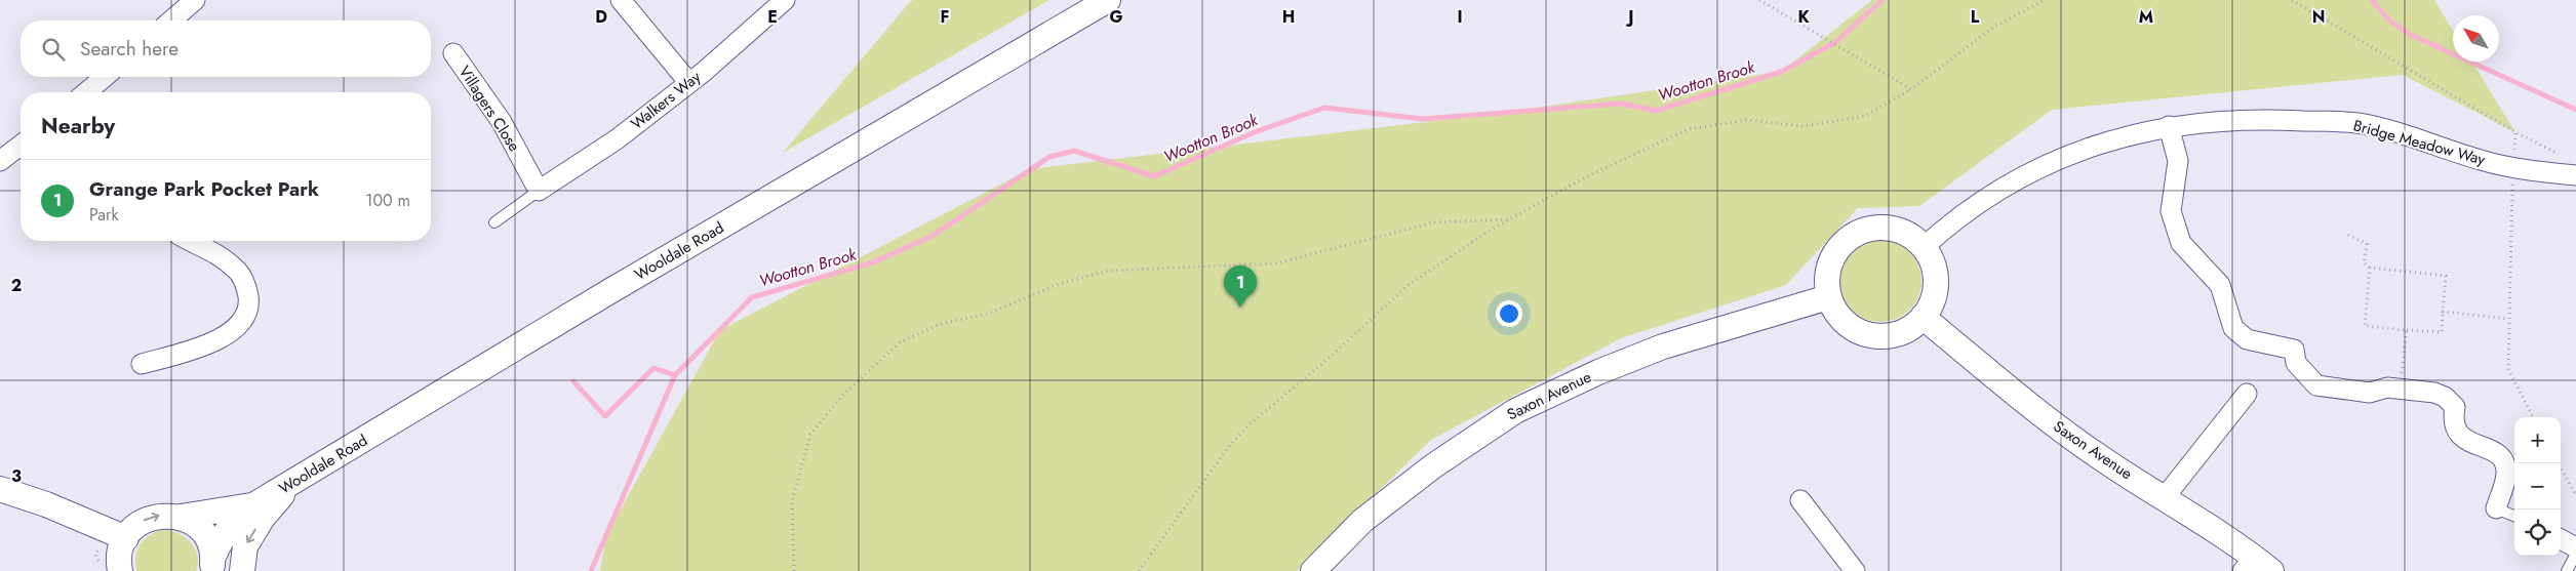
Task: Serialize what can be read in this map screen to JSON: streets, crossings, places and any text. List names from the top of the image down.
{
  "streets": {
    "street": [
      "Walkers Way",
      "Villagers Close",
      "Bridge Meadow Way",
      "Wooldale Road",
      "Saxon Avenue"
    ]
  },
  "crossings": [
    ["Walkers Way", "Villagers Close"],
    ["Bridge Meadow Way", "Saxon Avenue"]
  ],
  "water": ["Wootton Brook"],
  "north": "top left",
  "page": {
    "search": "Search here",
    "heading": "Nearby",
    "list": [
      {
        "mark": "1",
        "name": "Grange Park Pocket Park",
        "note": "Park",
        "value": "100 m"
      }
    ],
    "pins": "1",
    "map_buttons": ["+", "−"]
  },
  "grid": {
    "columns": [
      "D",
      "E",
      "F",
      "G",
      "H",
      "I",
      "J",
      "K",
      "L",
      "M",
      "N"
    ],
    "rows": ["2", "3"]
  }
}
